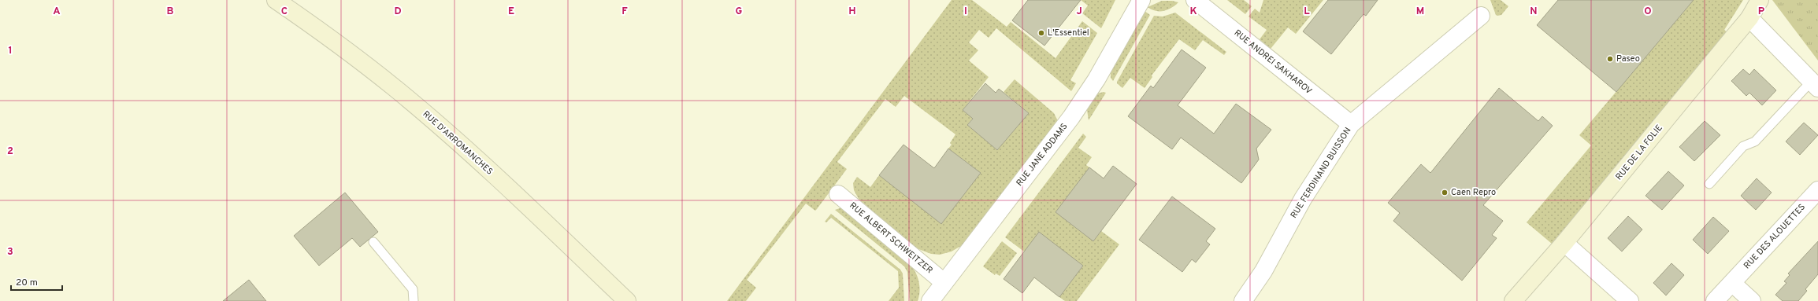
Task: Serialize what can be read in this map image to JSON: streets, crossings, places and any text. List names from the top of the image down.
{
  "streets": {
    "main road": ["RUE D'ARROMANCHES", "RUE DE LA FOLIE"],
    "street": [
      "RUE ANDREI SAKHAROV",
      "RUE JANE ADDAMS",
      "RUE FERDINAND BUISSON",
      "RUE DES ALOUETTES",
      "RUE ALBERT SCHWEITZER"
    ]
  },
  "crossings": [
    ["RUE ANDREI SAKHAROV", "RUE FERDINAND BUISSON"],
    ["RUE JANE ADDAMS", "RUE ALBERT SCHWEITZER"]
  ],
  "places": ["L'Essentiel", "Paseo", "Caen Repro"],
  "scale_bar": "20 m",
  "grid": {
    "columns": [
      "A",
      "B",
      "C",
      "D",
      "E",
      "F",
      "G",
      "H",
      "I",
      "J",
      "K",
      "L",
      "M",
      "N",
      "O",
      "P"
    ],
    "rows": ["1", "2", "3"]
  }
}
